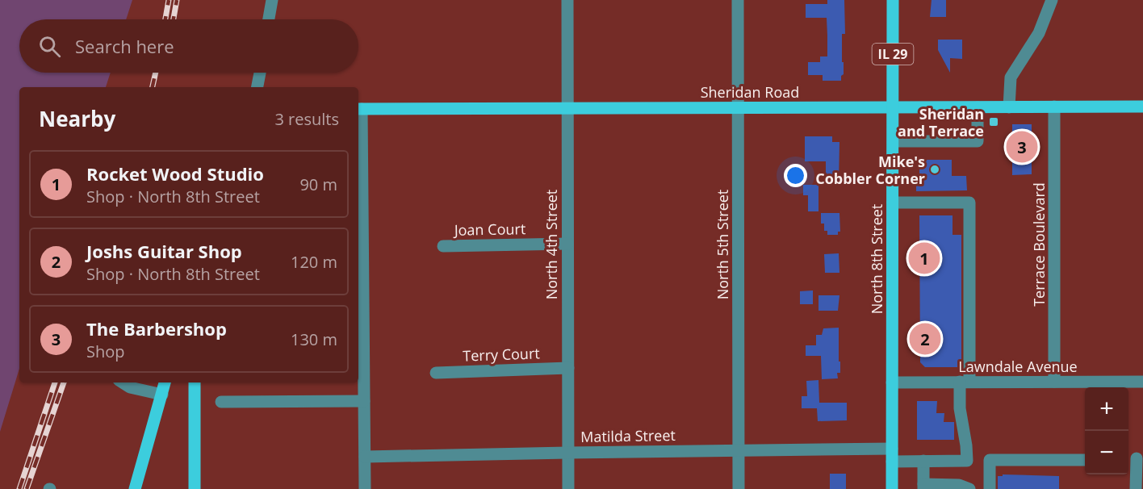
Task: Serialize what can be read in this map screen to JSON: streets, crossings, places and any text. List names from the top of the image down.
{
  "streets": {
    "main road": ["IL 29", "Sheridan Road", "North 8th Street"],
    "street": [
      "Joan Court",
      "North 4th Street",
      "North 5th Street",
      "Terrace Boulevard",
      "Terry Court",
      "Lawndale Avenue",
      "Matilda Street"
    ]
  },
  "crossings": [
    ["Sheridan Road", "North 4th Street"],
    ["Sheridan Road", "North 5th Street"],
    ["Sheridan Road", "Terrace Boulevard"],
    ["Sheridan Road", "North 8th Street"],
    ["Joan Court", "North 4th Street"],
    ["North 4th Street", "Terry Court"],
    ["North 4th Street", "Matilda Street"],
    ["North 5th Street", "Matilda Street"],
    ["Terrace Boulevard", "Lawndale Avenue"],
    ["North 8th Street", "Lawndale Avenue"],
    ["North 8th Street", "Matilda Street"],
    ["Lawndale Avenue", "Matilda Street"]
  ],
  "places": {
    "transit": ["Sheridan and Terrace"],
    "other": ["Mike's Cobbler Corner"]
  },
  "page": {
    "search": "Search here",
    "heading": ["Nearby", "3 results"],
    "pins": ["3", "1", "2"],
    "list": [
      {
        "mark": "1",
        "name": "Rocket Wood Studio",
        "note": "Shop · North 8th Street",
        "value": "90 m"
      },
      {
        "mark": "2",
        "name": "Joshs Guitar Shop",
        "note": "Shop · North 8th Street",
        "value": "120 m"
      },
      {
        "mark": "3",
        "name": "The Barbershop",
        "note": "Shop",
        "value": "130 m"
      }
    ],
    "map_buttons": ["+", "−"]
  }
}
